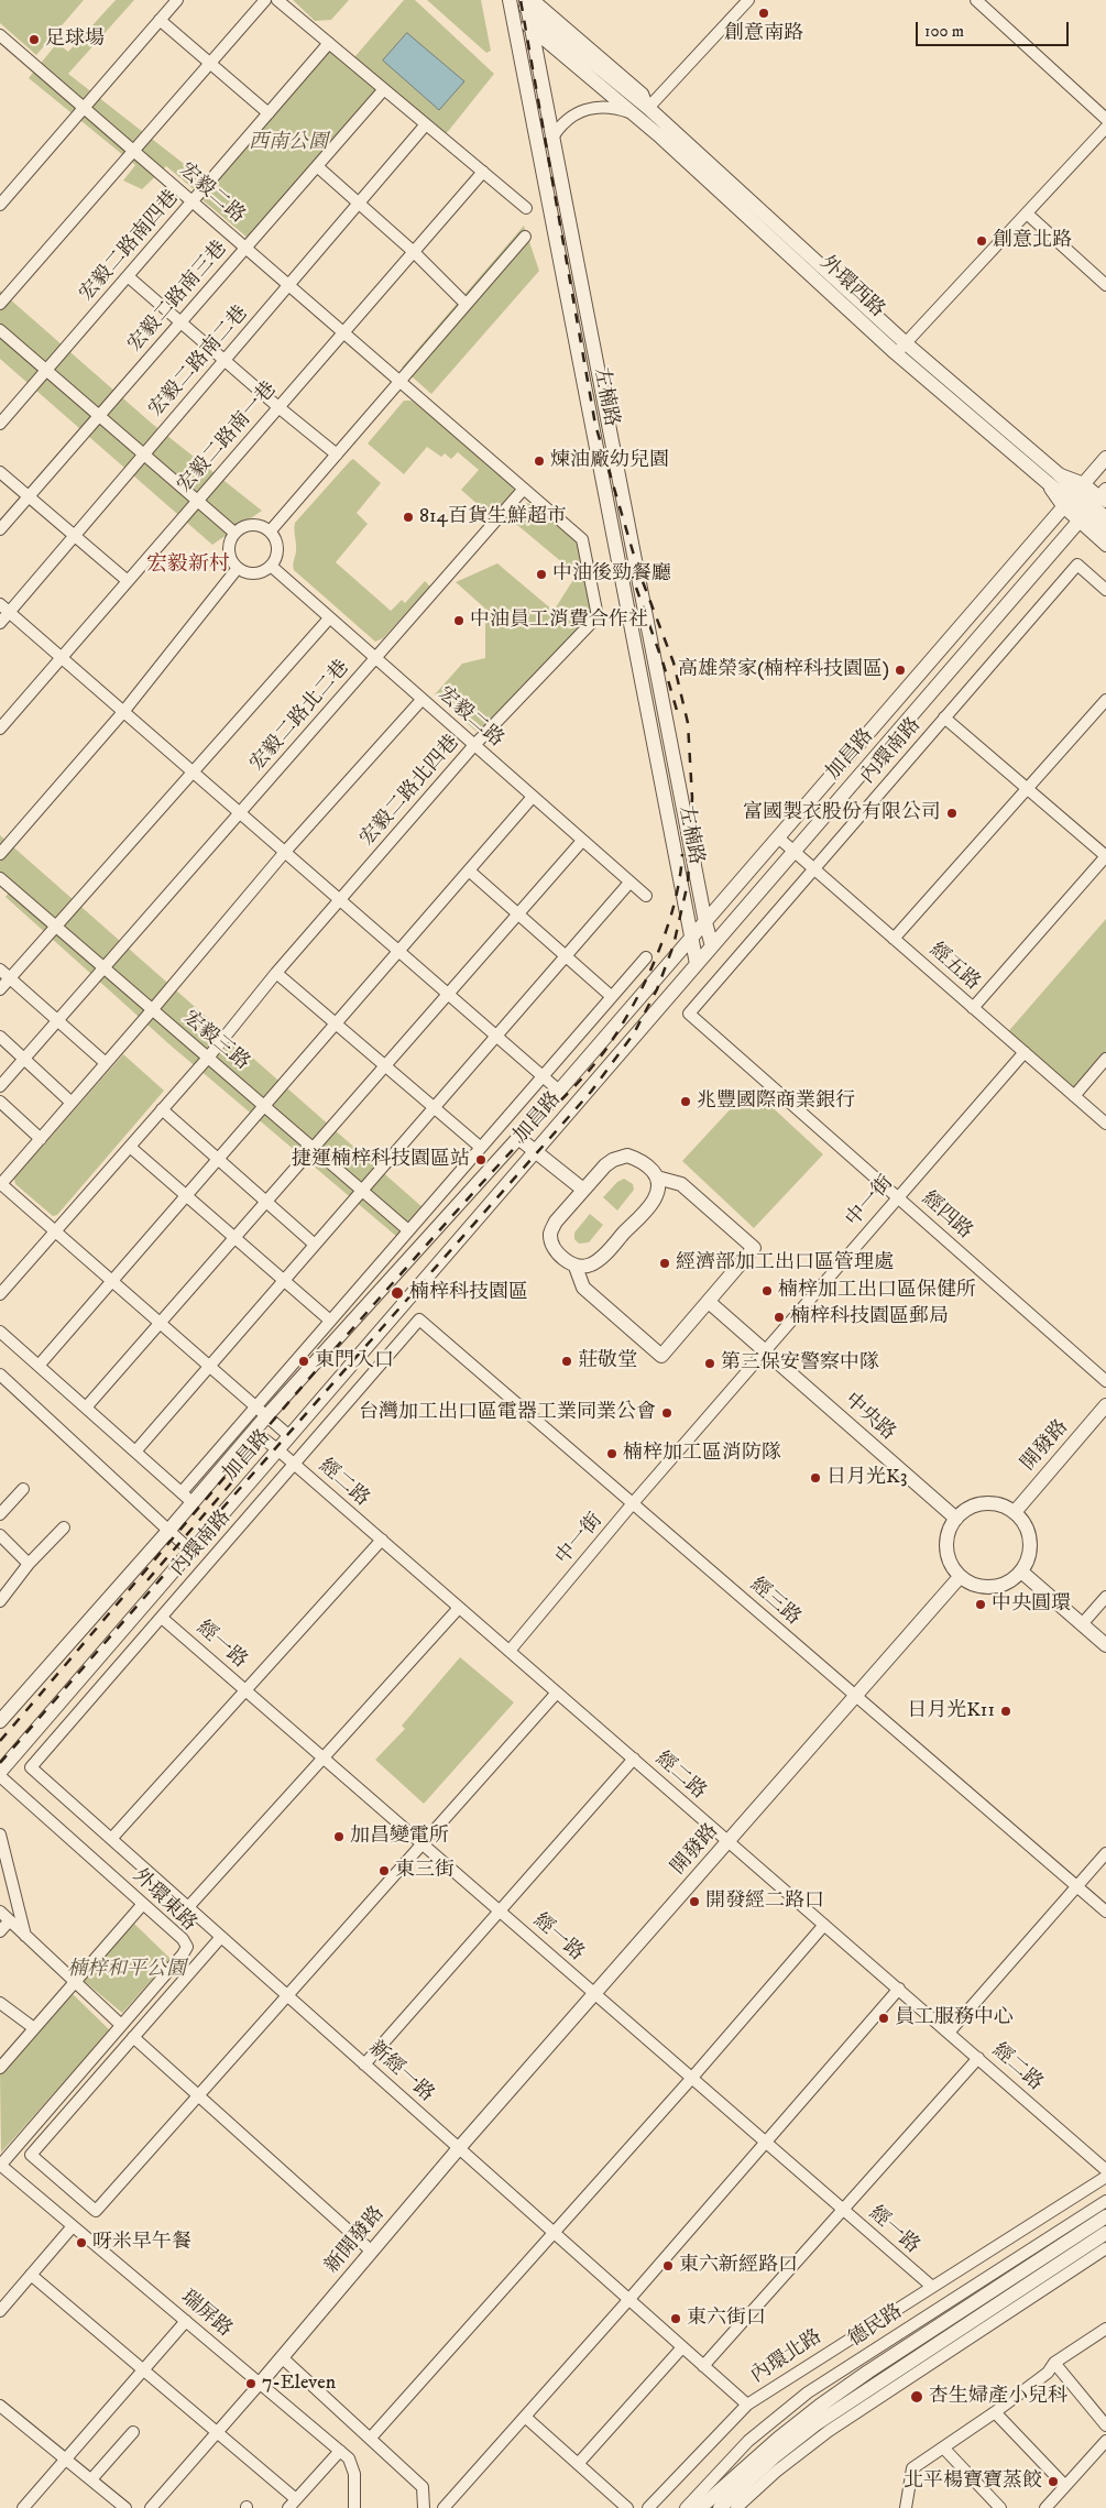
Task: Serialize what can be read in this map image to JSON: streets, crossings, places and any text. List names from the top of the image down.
{
  "streets": {
    "street": [
      "宏毅二路",
      "宏毅二路南四巷",
      "外環西路",
      "宏毅二路南三巷",
      "宏毅二路南二巷",
      "左楠路",
      "宏毅二路南一巷",
      "宏毅二路北二巷",
      "內環南路",
      "加昌路",
      "宏毅二路北四巷",
      "經五路",
      "宏毅三路",
      "中一街",
      "經四路",
      "中央路",
      "開發路",
      "經二路",
      "經三路",
      "經一路",
      "外環東路",
      "新經一路",
      "新開發路",
      "瑞屏路",
      "德民路",
      "內環北路"
    ]
  },
  "crossings": [
    ["宏毅二路", "宏毅二路南四巷"],
    ["宏毅二路", "宏毅二路南三巷"],
    ["宏毅二路", "宏毅二路南二巷"],
    ["宏毅二路", "宏毅二路南一巷"],
    ["宏毅二路", "宏毅二路北二巷"],
    ["宏毅二路", "宏毅二路北四巷"],
    ["外環西路", "左楠路"],
    ["外環西路", "加昌路"],
    ["左楠路", "加昌路"],
    ["宏毅二路北二巷", "宏毅三路"],
    ["內環南路", "經五路"],
    ["內環南路", "經四路"],
    ["內環南路", "經二路"],
    ["內環南路", "經三路"],
    ["內環南路", "經一路"],
    ["內環南路", "新經一路"],
    ["加昌路", "經五路"],
    ["加昌路", "經二路"],
    ["加昌路", "外環東路"],
    ["宏毅二路北四巷", "宏毅三路"],
    ["經五路", "中一街"],
    ["中一街", "經四路"],
    ["中一街", "中央路"],
    ["中一街", "經二路"],
    ["中一街", "經三路"],
    ["中央路", "開發路"],
    ["開發路", "經二路"],
    ["開發路", "經三路"],
    ["開發路", "經一路"],
    ["開發路", "新經一路"],
    ["開發路", "新開發路"],
    ["經一路", "內環北路"],
    ["外環東路", "瑞屏路"],
    ["新經一路", "新開發路"],
    ["新經一路", "內環北路"],
    ["新開發路", "瑞屏路"]
  ],
  "districts": ["宏毅新村"],
  "parks": ["西南公園", "楠梓和平公園"],
  "places": [
    "創意南路",
    "足球場",
    "創意北路",
    "煉油廠幼兒園",
    "814百貨生鮮超市",
    "中油後勁餐廳",
    "中油員工消費合作社",
    "高雄榮家(楠梓科技園區)",
    "富國製衣股份有限公司",
    "兆豐國際商業銀行",
    "捷運楠梓科技園區站",
    "經濟部加工出口區管理處",
    "楠梓加工出口區保健所",
    "楠梓科技園區",
    "楠梓科技園區郵局",
    "東門入口",
    "莊敬堂",
    "第三保安警察中隊",
    "台灣加工出口區電器工業同業公會",
    "楠梓加工區消防隊",
    "日月光K3",
    "中央圓環",
    "日月光K11",
    "加昌變電所",
    "東三街",
    "開發經二路口",
    "員工服務中心",
    "呀米早午餐",
    "東六新經路口",
    "東六街口",
    "7-Eleven",
    "杏生婦產小兒科",
    "北平楊寶寶蒸餃"
  ],
  "scale_bar": "100 m"
}
